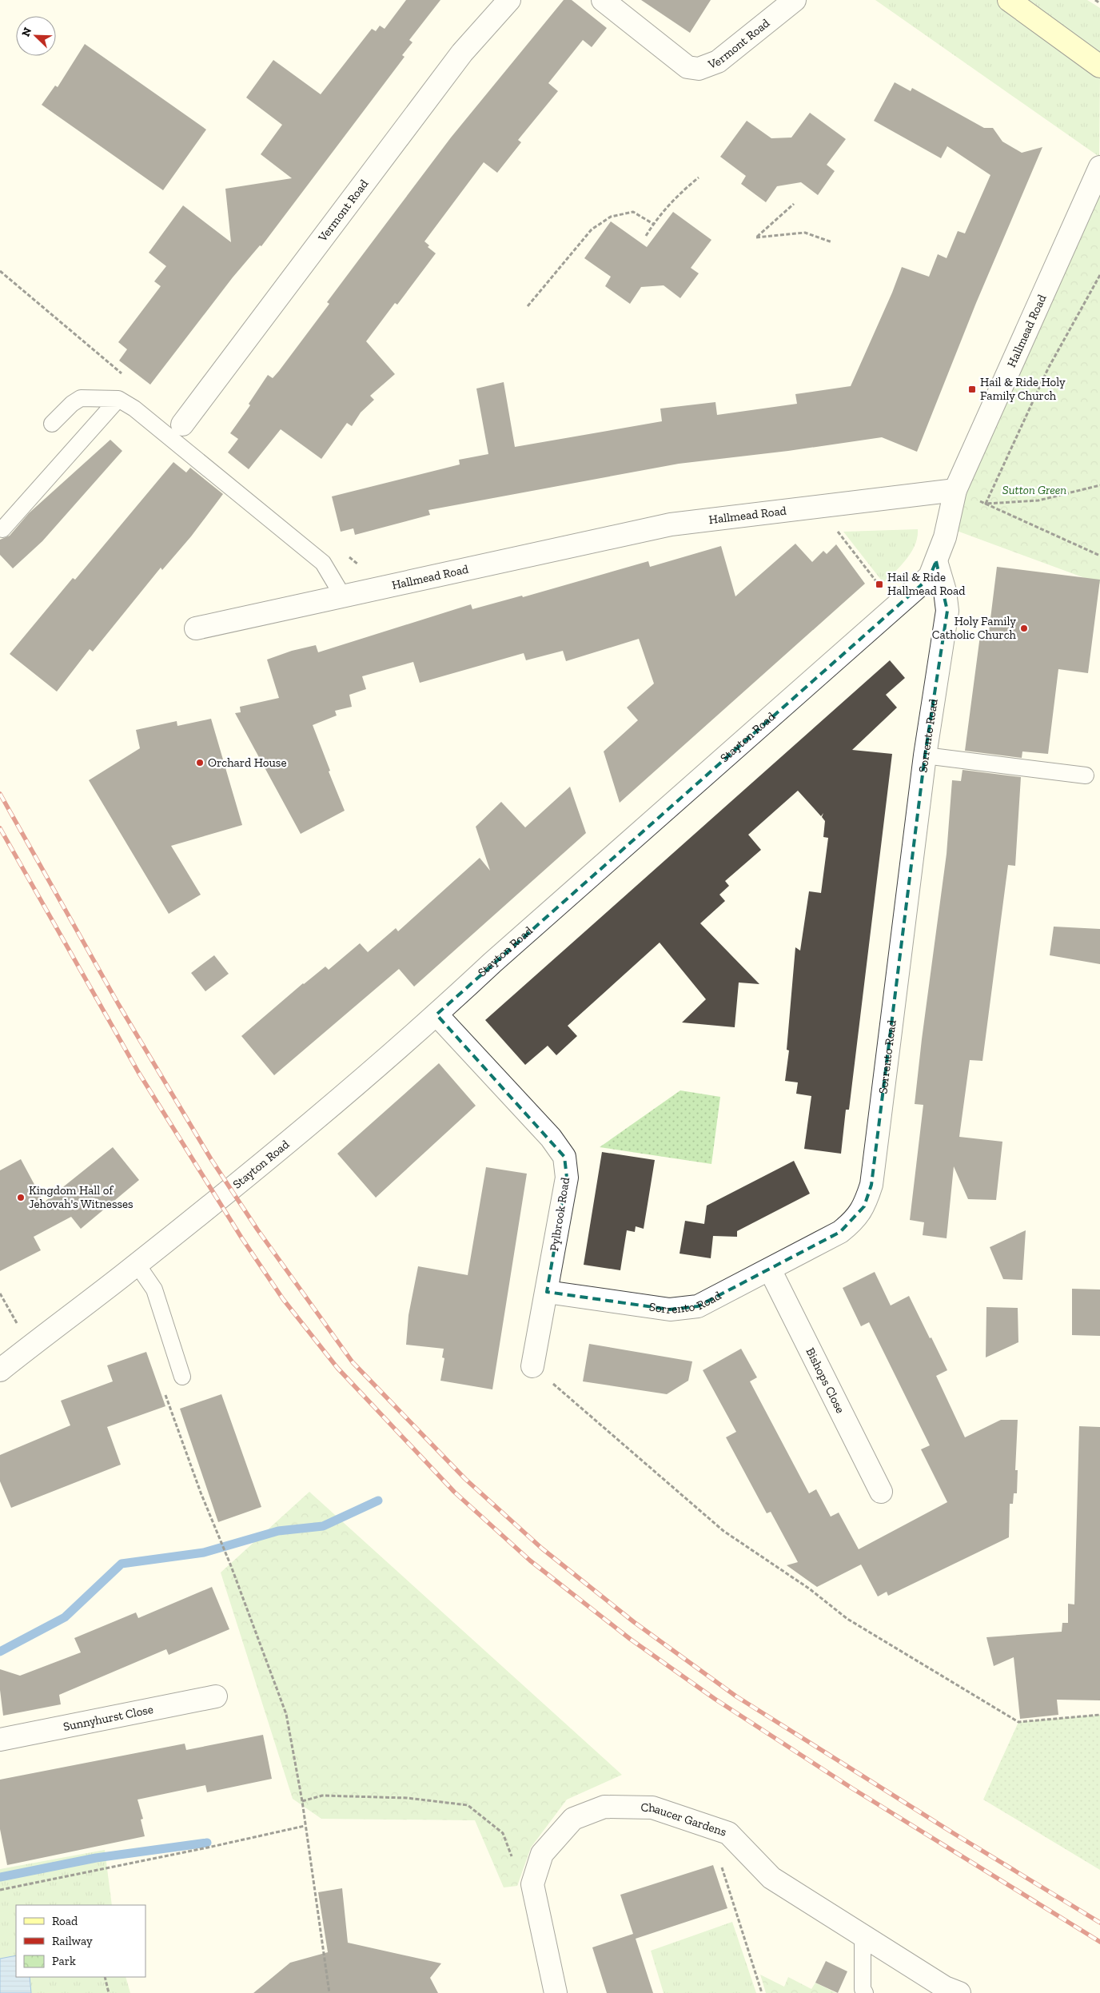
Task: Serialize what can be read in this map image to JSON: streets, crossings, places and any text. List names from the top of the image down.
{
  "streets": {
    "street": [
      "Vermont Road",
      "Hallmead Road",
      "Sorrento Road",
      "Stayton Road",
      "Pylbrook Road",
      "Bishops Close",
      "Sunnyhurst Close",
      "Chaucer Gardens"
    ]
  },
  "crossings": [
    ["Hallmead Road", "Stayton Road"],
    ["Sorrento Road", "Stayton Road"],
    ["Sorrento Road", "Pylbrook Road"],
    ["Sorrento Road", "Bishops Close"],
    ["Stayton Road", "Pylbrook Road"]
  ],
  "parks": ["Sutton Green"],
  "places": {
    "transit": ["Hail & Ride Holy Family Church", "Hail & Ride Hallmead Road"],
    "other": ["Holy Family Catholic Church", "Orchard House", "Kingdom Hall of Jehovah's Witnesses"]
  },
  "legend": ["Road", "Railway", "Park"],
  "north": "top left"
}
